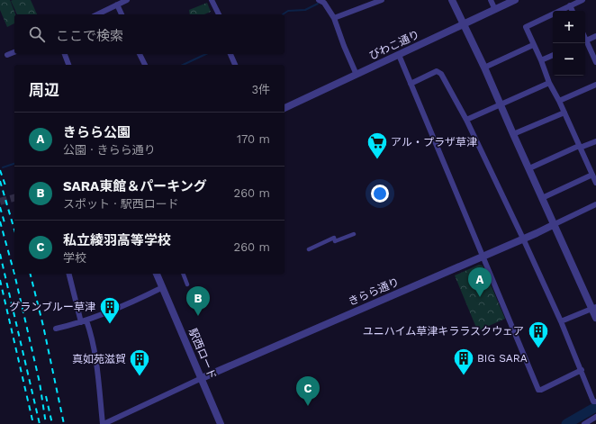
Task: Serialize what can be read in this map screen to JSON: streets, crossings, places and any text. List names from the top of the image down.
{
  "streets": {
    "street": ["びわこ通り", "きらら通り", "駅西ロード"]
  },
  "crossings": [
    ["きらら通り", "駅西ロード"]
  ],
  "places": {
    "supermarket": ["アル・プラザ草津"],
    "building": [
      "グランブルー草津",
      "ユニハイム草津キララスクウェア",
      "BIG SARA",
      "真如苑滋賀"
    ]
  },
  "page": {
    "map_buttons": ["+", "−"],
    "search": "ここで検索",
    "heading": ["周辺", "3件"],
    "list": [
      {
        "mark": "A",
        "name": "きらら公園",
        "note": "公園 · きらら通り",
        "value": "170 m"
      },
      {
        "mark": "B",
        "name": "SARA東館＆パーキング",
        "note": "スポット · 駅西ロード",
        "value": "260 m"
      },
      {
        "mark": "C",
        "name": "私立綾羽高等学校",
        "note": "学校",
        "value": "260 m"
      }
    ],
    "pins": ["A", "B", "C"]
  }
}
